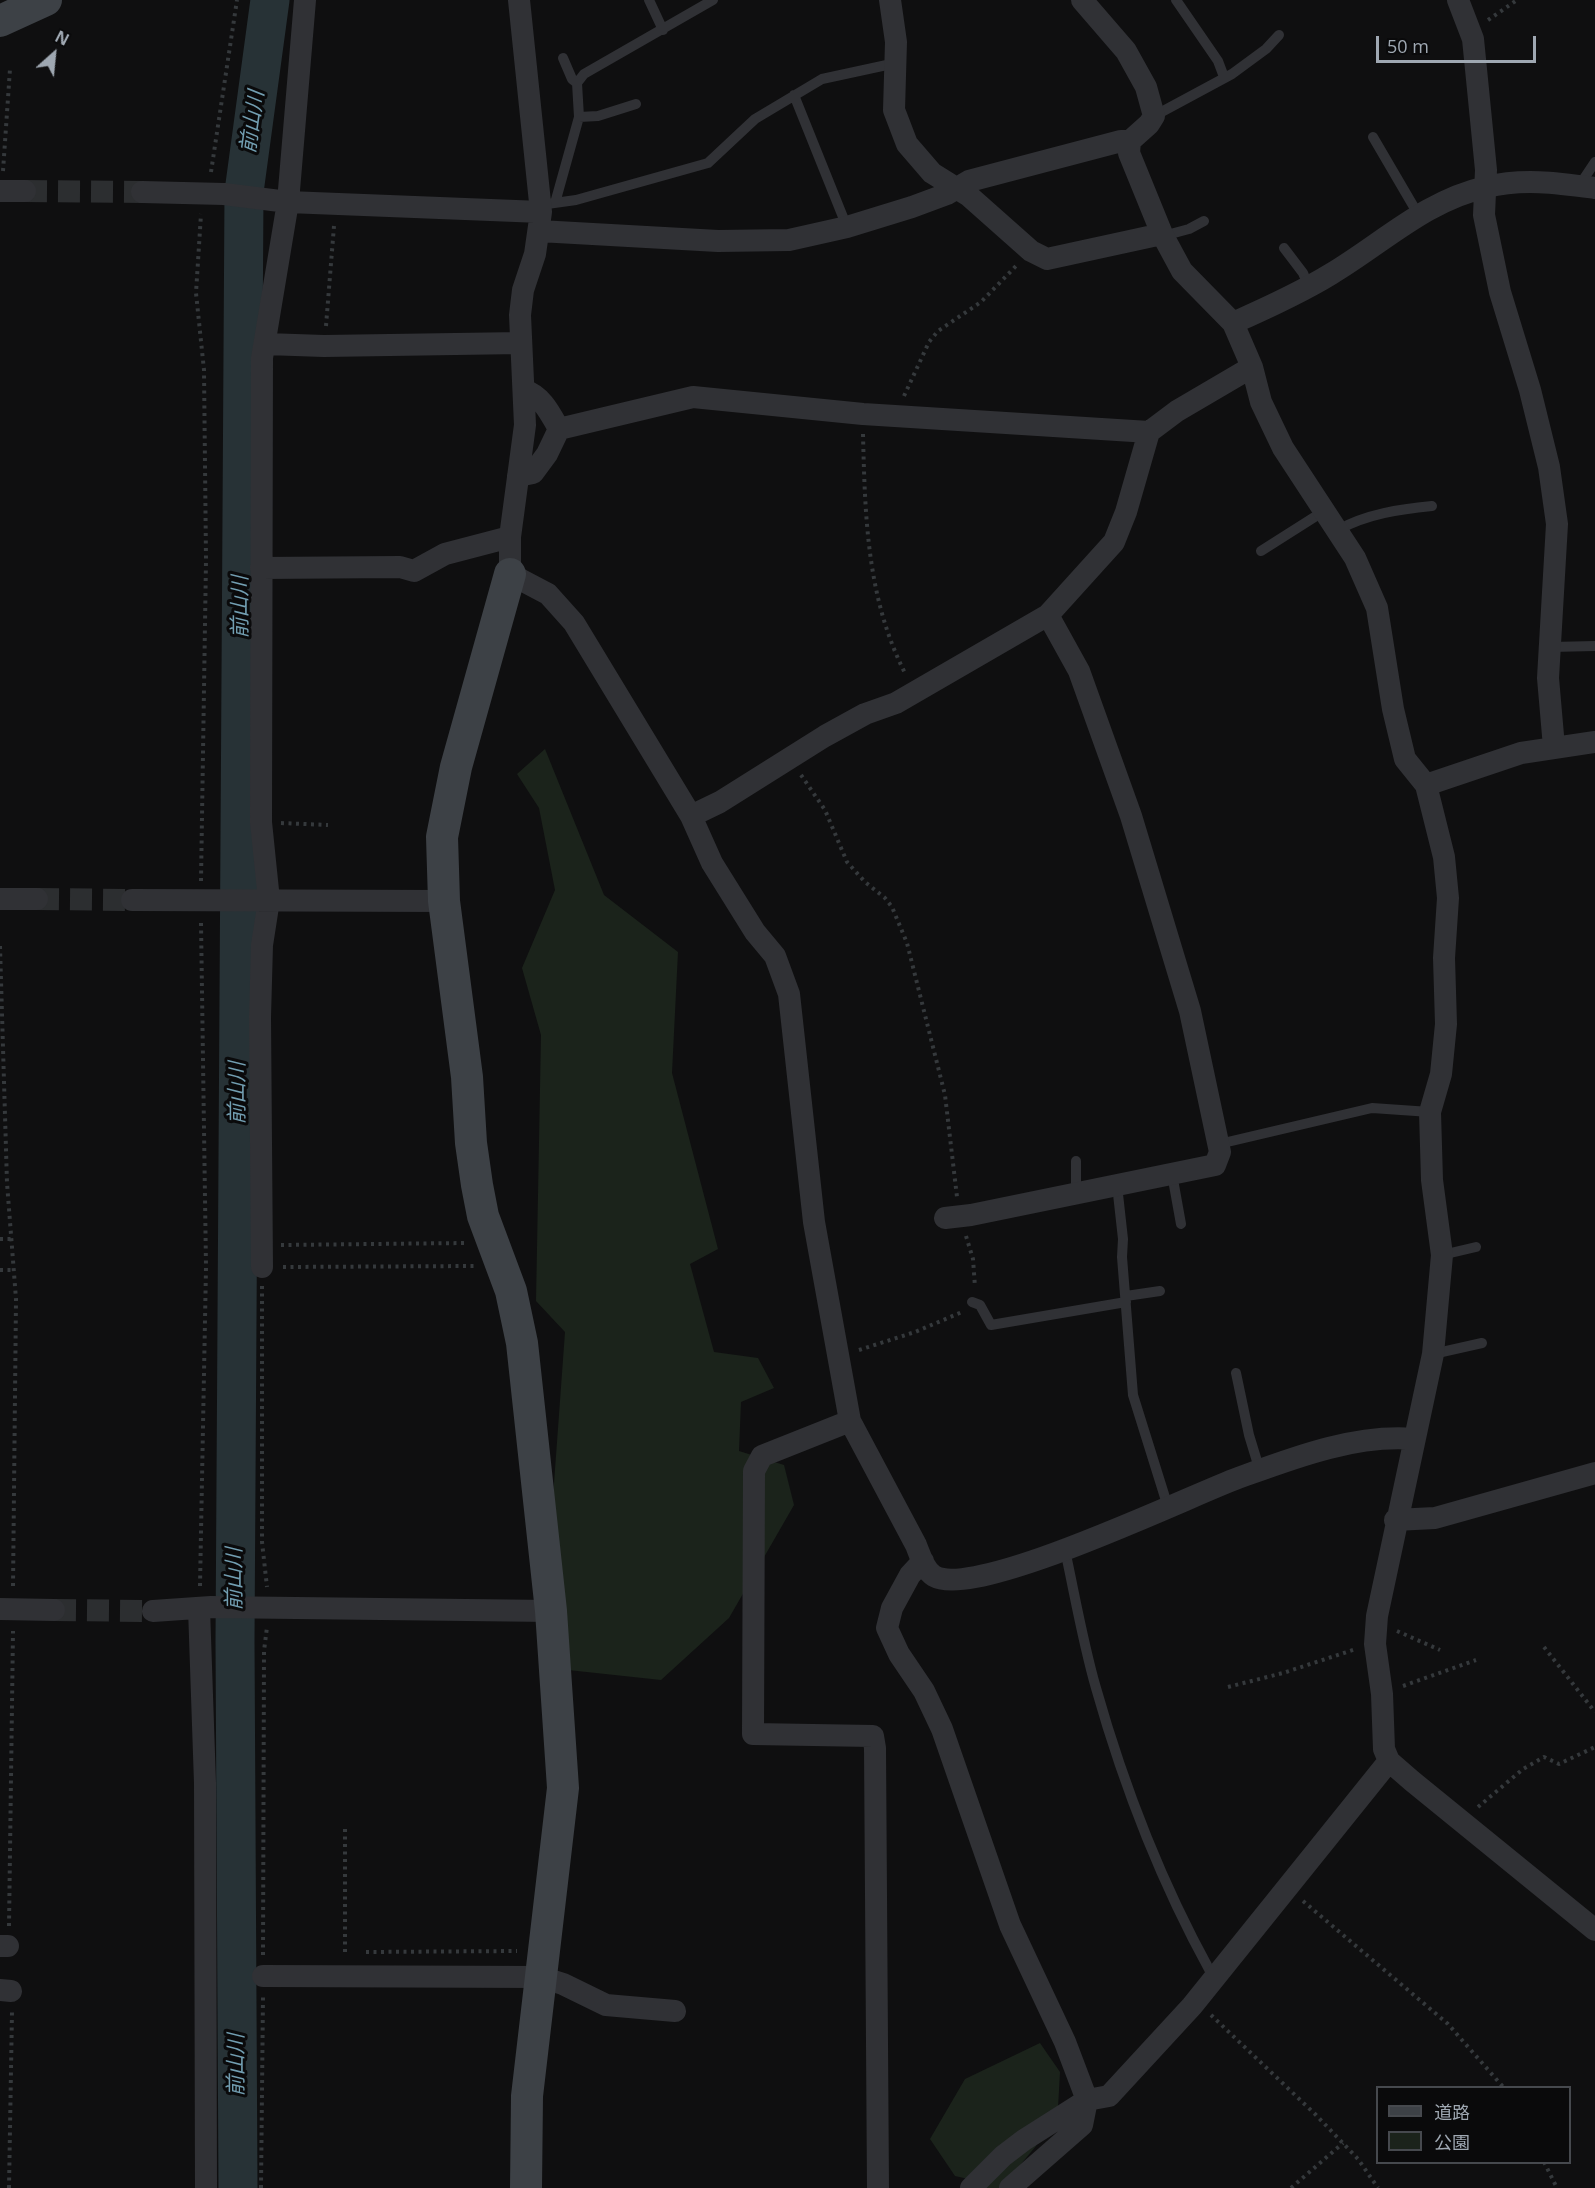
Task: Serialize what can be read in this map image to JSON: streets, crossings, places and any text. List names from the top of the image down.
{
  "water": ["前山川"],
  "legend": ["道路", "公園"],
  "scale_bar": "50 m",
  "north": "top right"
}
